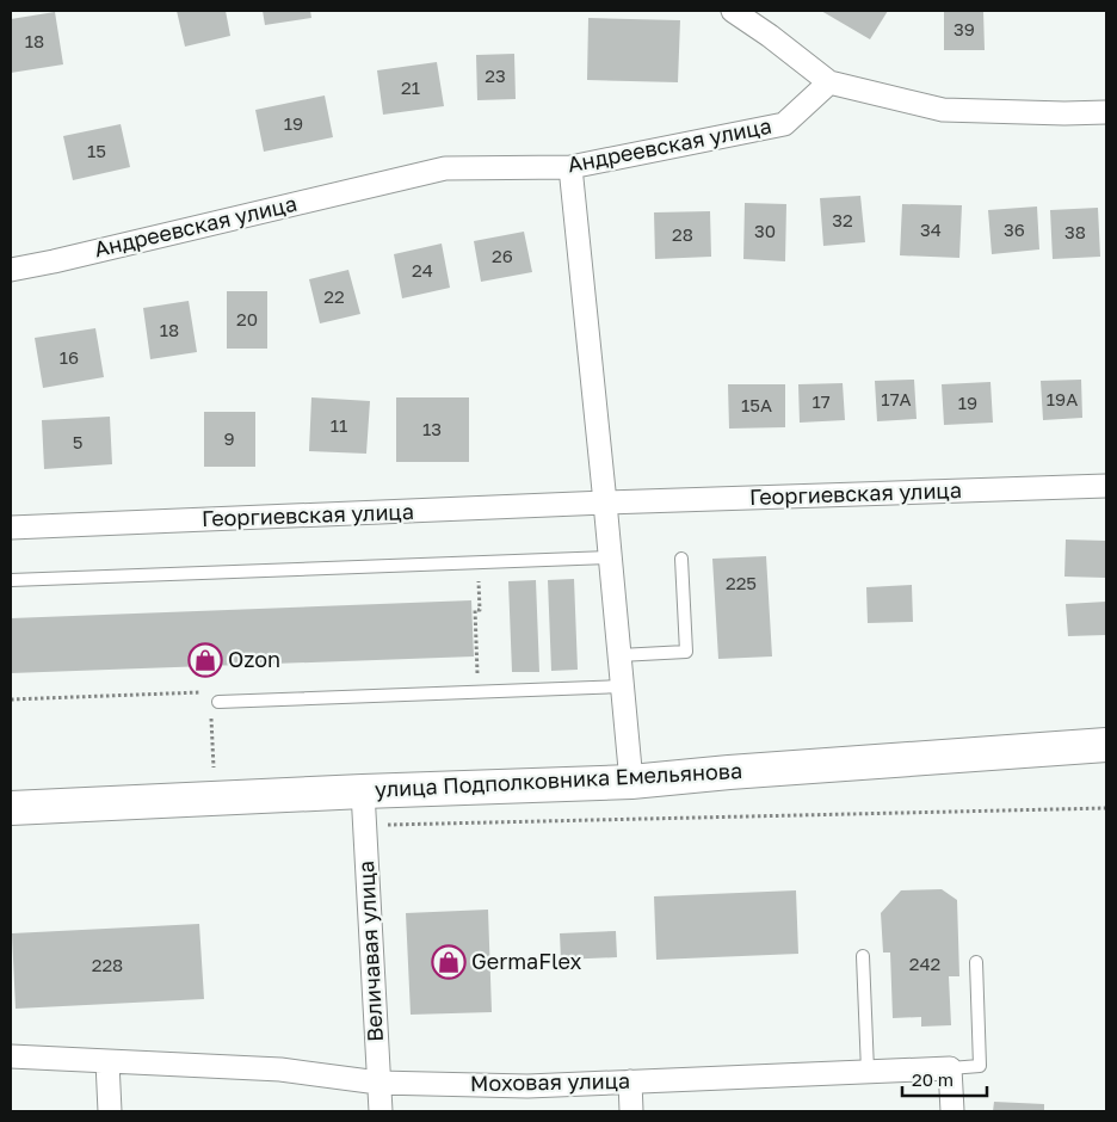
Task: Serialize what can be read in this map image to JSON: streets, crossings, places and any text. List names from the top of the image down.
{
  "streets": {
    "main road": ["улица Подполковника Емельянова"],
    "street": [
      "Андреевская улица",
      "Георгиевская улица",
      "Величавая улица",
      "Моховая улица"
    ]
  },
  "crossings": [
    ["улица Подполковника Емельянова", "Величавая улица"],
    ["Величавая улица", "Моховая улица"]
  ],
  "places": {
    "shop": ["Ozon", "GermaFlex"]
  },
  "house_numbers": [
    "39",
    "18",
    "23",
    "21",
    "19",
    "15",
    "32",
    "34",
    "36",
    "30",
    "38",
    "28",
    "26",
    "24",
    "22",
    "20",
    "18",
    "16",
    "17А",
    "19А",
    "17",
    "19",
    "15А",
    "11",
    "13",
    "9",
    "5",
    "225",
    "242",
    "228"
  ],
  "scale_bar": "20 m"
}
